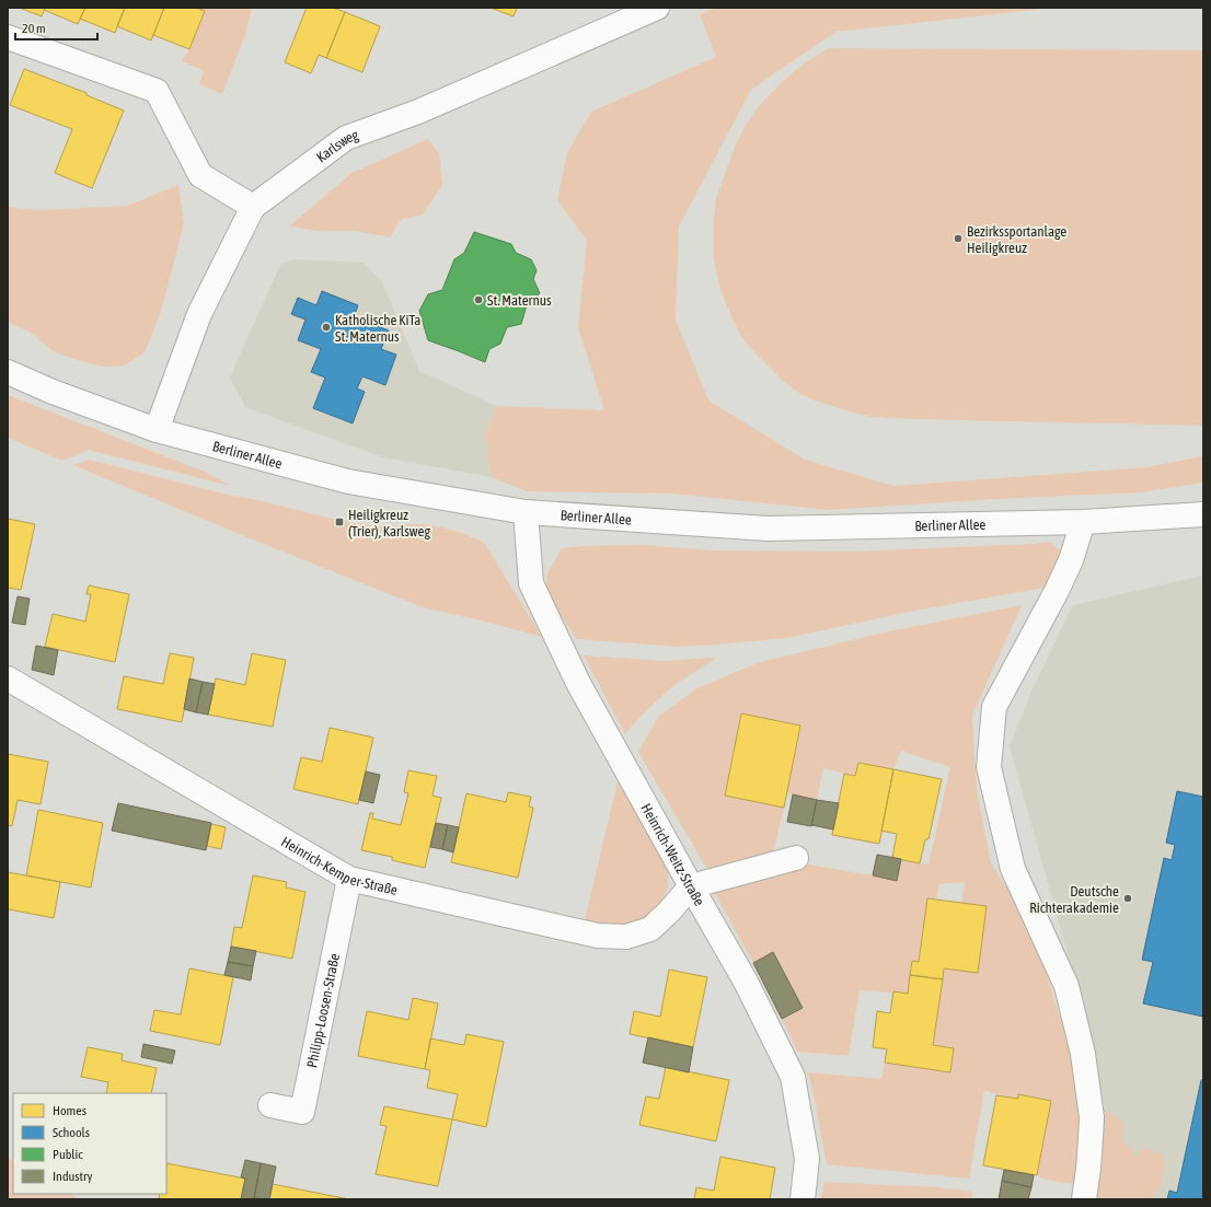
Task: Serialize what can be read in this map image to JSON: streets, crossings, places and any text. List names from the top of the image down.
{
  "streets": {
    "street": [
      "Karlsweg",
      "Berliner Allee",
      "Heinrich-Weitz-Straße",
      "Heinrich-Kemper-Straße",
      "Philipp-Loosen-Straße"
    ]
  },
  "crossings": [
    ["Karlsweg", "Berliner Allee"],
    ["Berliner Allee", "Heinrich-Weitz-Straße"],
    ["Heinrich-Weitz-Straße", "Heinrich-Kemper-Straße"],
    ["Heinrich-Kemper-Straße", "Philipp-Loosen-Straße"]
  ],
  "places": {
    "other": [
      "Bezirkssportanlage Heiligkreuz",
      "St. Maternus",
      "Katholische KiTa St. Maternus",
      "Deutsche Richterakademie"
    ],
    "transit": ["Heiligkreuz (Trier), Karlsweg"]
  },
  "legend": [
    "Homes",
    "Schools",
    "Public",
    "Industry"
  ],
  "scale_bar": "20 m"
}
